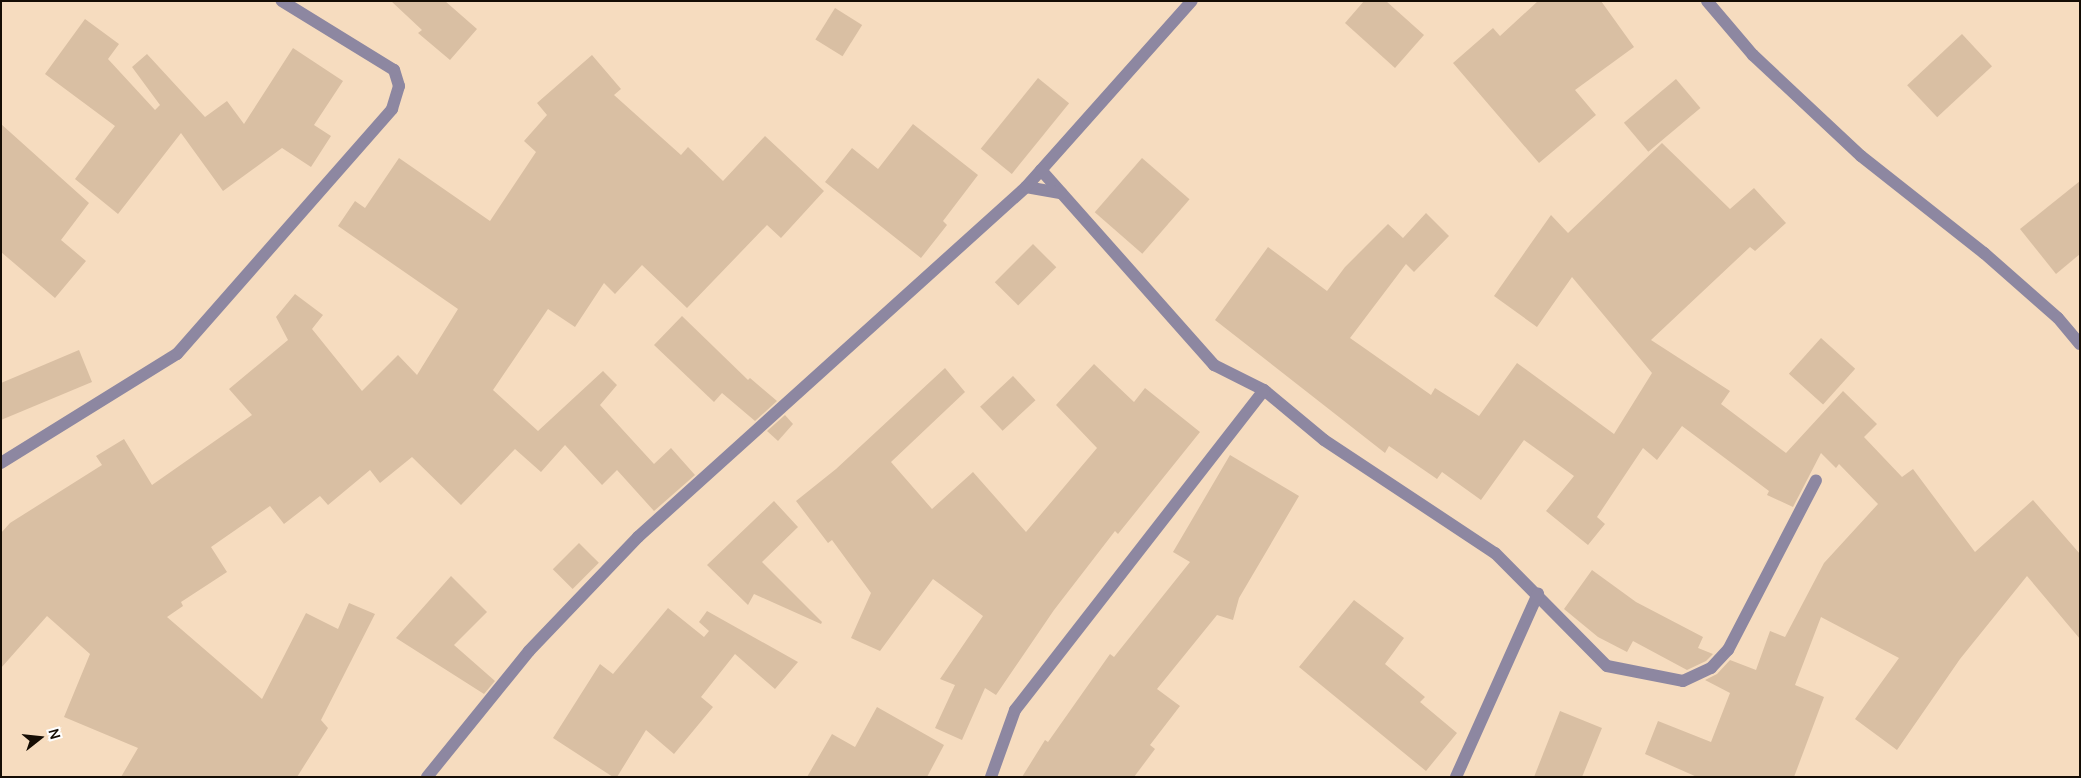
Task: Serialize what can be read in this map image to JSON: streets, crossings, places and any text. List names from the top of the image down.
{
  "north": "right"
}
